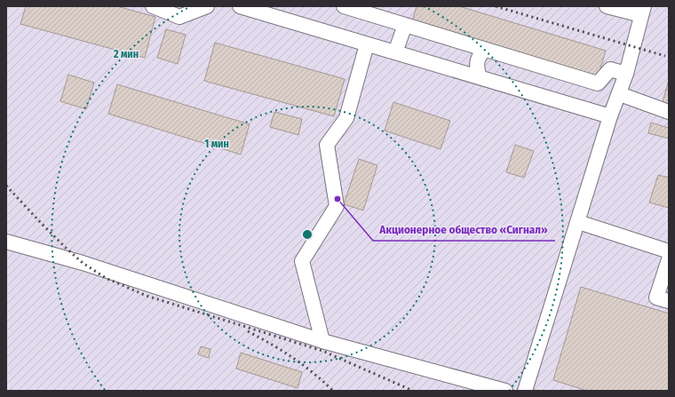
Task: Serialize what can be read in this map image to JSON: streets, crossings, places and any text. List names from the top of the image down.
{
  "places": ["Акционерное общество «Сигнал»"],
  "rings": ["2 мин", "1 мин"]
}
